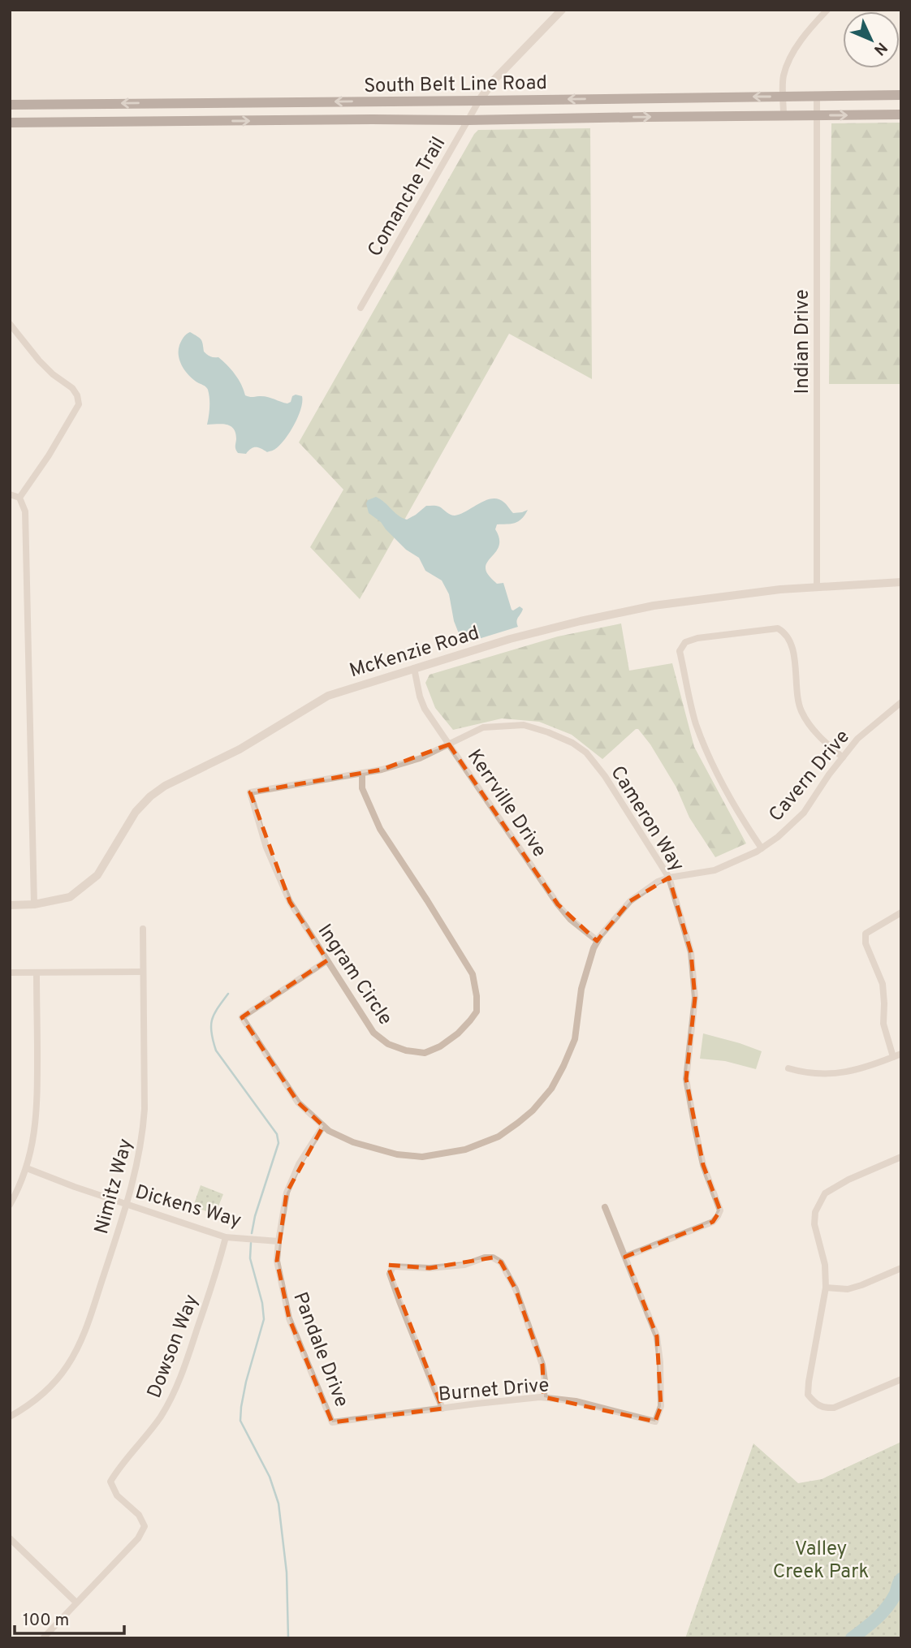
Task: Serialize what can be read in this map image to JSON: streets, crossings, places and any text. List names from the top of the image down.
{
  "streets": {
    "main road": ["South Belt Line Road"],
    "street": [
      "Comanche Trail",
      "Indian Drive",
      "McKenzie Road",
      "Cavern Drive",
      "Kerrville Drive",
      "Cameron Way",
      "Ingram Circle",
      "Nimitz Way",
      "Dickens Way",
      "Dowson Way",
      "Pandale Drive",
      "Burnet Drive"
    ]
  },
  "crossings": [
    ["South Belt Line Road", "Comanche Trail"],
    ["South Belt Line Road", "Indian Drive"],
    ["Indian Drive", "McKenzie Road"],
    ["McKenzie Road", "Kerrville Drive"],
    ["Cavern Drive", "Kerrville Drive"],
    ["Cavern Drive", "Cameron Way"],
    ["Cavern Drive", "Ingram Circle"],
    ["Cavern Drive", "Pandale Drive"],
    ["Kerrville Drive", "Cameron Way"],
    ["Cameron Way", "Ingram Circle"],
    ["Cameron Way", "Burnet Drive"],
    ["Nimitz Way", "Dickens Way"],
    ["Dickens Way", "Dowson Way"],
    ["Dickens Way", "Pandale Drive"],
    ["Pandale Drive", "Burnet Drive"]
  ],
  "parks": ["Valley Creek Park"],
  "scale_bar": "100 m",
  "north": "bottom right"
}
